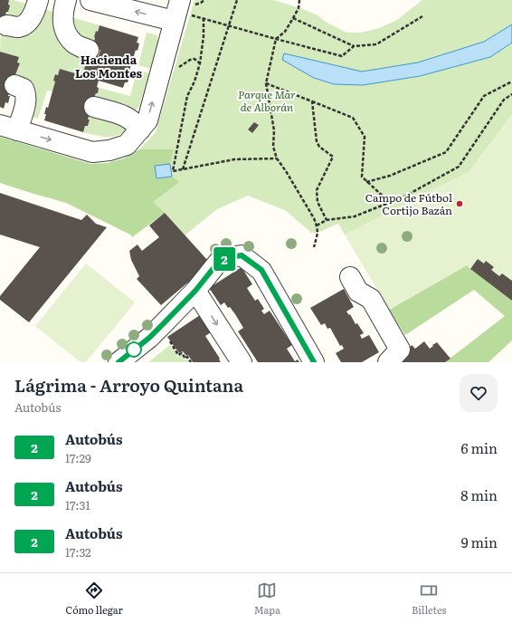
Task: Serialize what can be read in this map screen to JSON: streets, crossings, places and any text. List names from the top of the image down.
{
  "districts": ["Hacienda Los Montes"],
  "parks": ["Parque Mar de Alborán"],
  "places": ["Campo de Fútbol Cortijo Bazán"],
  "lines": ["bus line 2"],
  "page": {
    "on_map": "2",
    "heading": ["Lágrima - Arroyo Quintana", "Autobús"],
    "list": [
      {
        "mark": "2",
        "name": "Autobús",
        "note": "17:29",
        "value": "6 min"
      },
      {
        "mark": "2",
        "name": "Autobús",
        "note": "17:31",
        "value": "8 min"
      },
      {
        "mark": "2",
        "name": "Autobús",
        "note": "17:32",
        "value": "9 min"
      }
    ],
    "tabs": ["Cómo llegar", "Mapa", "Billetes"]
  }
}
